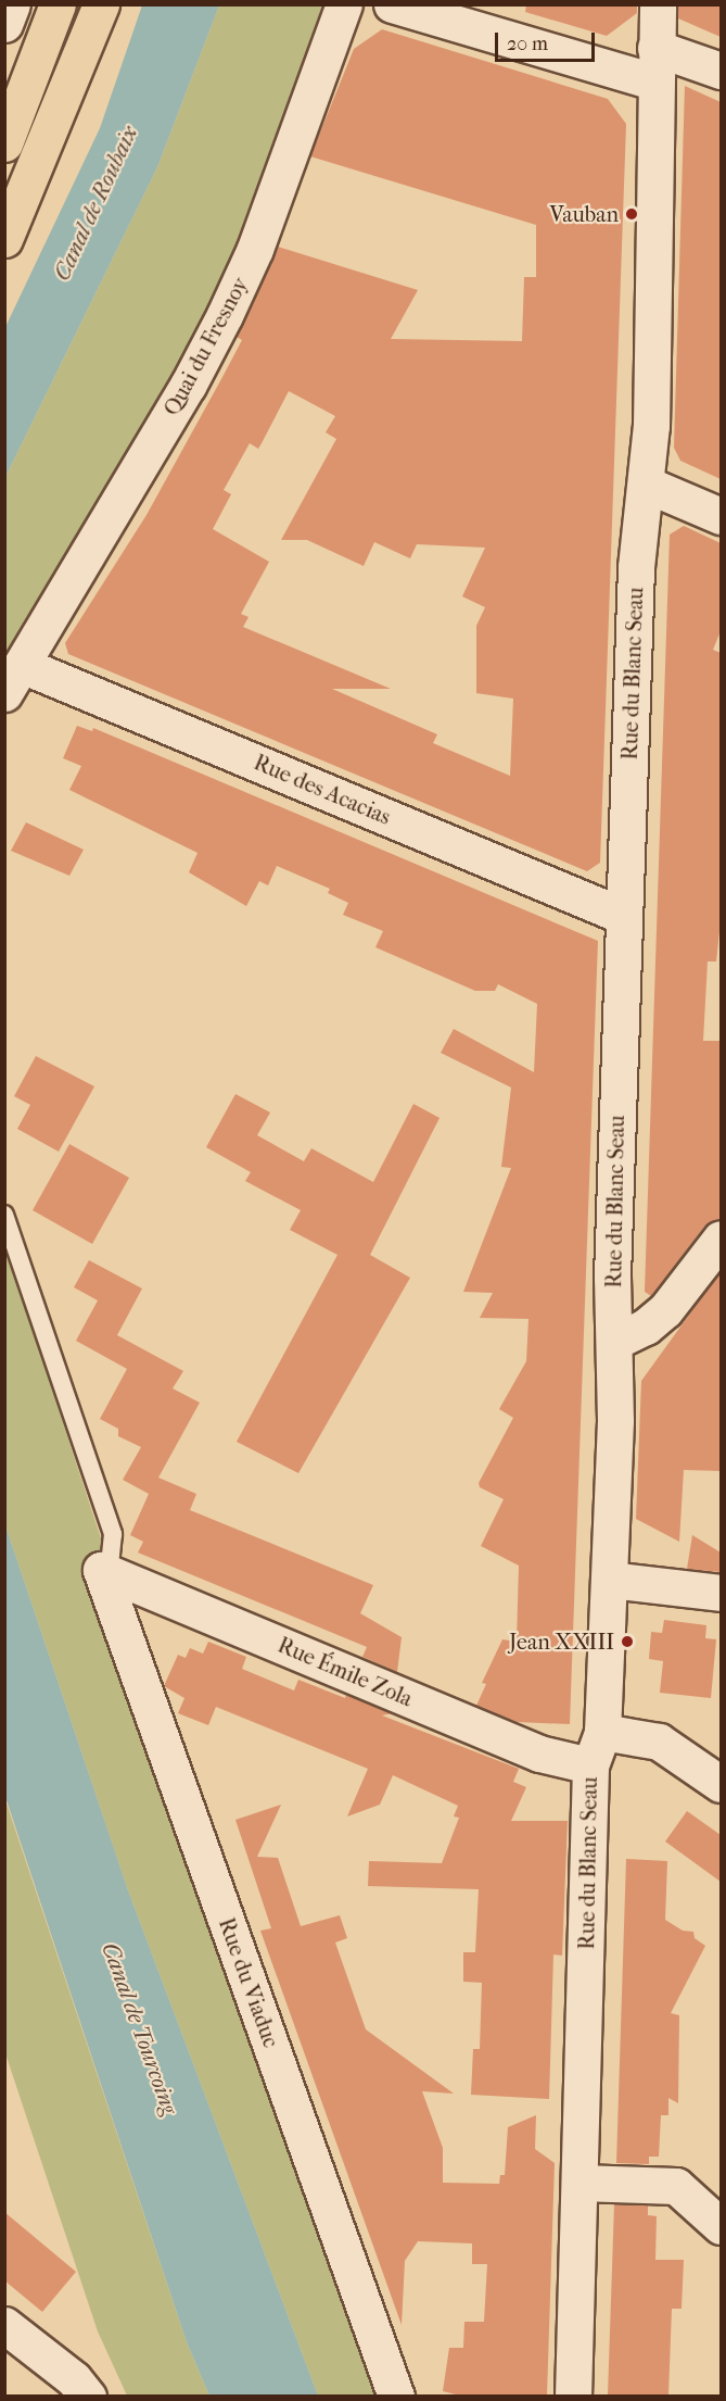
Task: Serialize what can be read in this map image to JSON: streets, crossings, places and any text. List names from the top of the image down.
{
  "streets": {
    "street": [
      "Quai du Fresnoy",
      "Rue du Blanc Seau",
      "Rue des Acacias",
      "Rue Émile Zola",
      "Rue du Viaduc"
    ]
  },
  "crossings": [
    ["Quai du Fresnoy", "Rue des Acacias"],
    ["Rue du Blanc Seau", "Rue des Acacias"],
    ["Rue du Blanc Seau", "Rue Émile Zola"],
    ["Rue Émile Zola", "Rue du Viaduc"]
  ],
  "water": ["Canal de Roubaix", "Canal de Tourcoing"],
  "places": ["Vauban", "Jean XXIII"],
  "scale_bar": "20 m"
}
